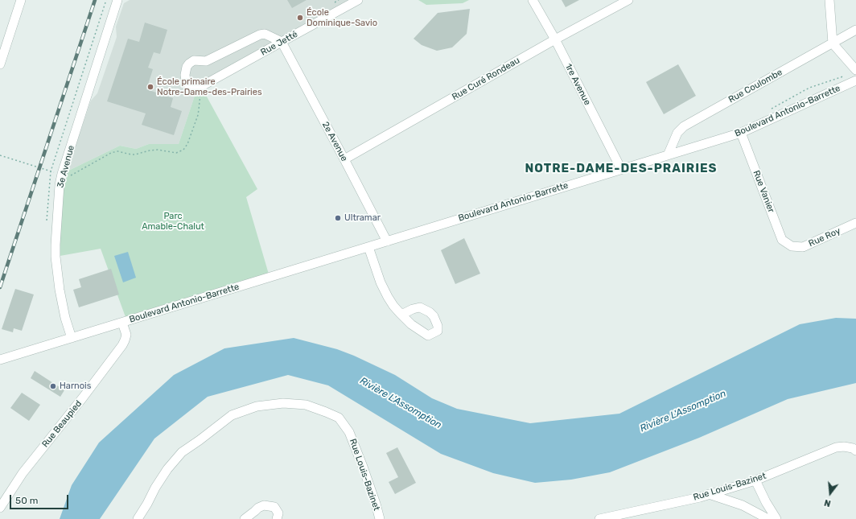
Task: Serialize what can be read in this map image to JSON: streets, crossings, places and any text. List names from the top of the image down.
{
  "streets": {
    "street": [
      "Rue Jetté",
      "Rue Curé Rondeau",
      "1re Avenue",
      "Rue Coulombe",
      "Boulevard Antonio-Barrette",
      "2e Avenue",
      "3e Avenue",
      "Rue Vanier",
      "Rue Roy",
      "Rue Beaupied",
      "Rue Louis-Bazinet"
    ]
  },
  "crossings": [
    ["Rue Jetté", "2e Avenue"],
    ["Rue Curé Rondeau", "1re Avenue"],
    ["Rue Curé Rondeau", "2e Avenue"],
    ["1re Avenue", "Boulevard Antonio-Barrette"],
    ["Rue Coulombe", "Boulevard Antonio-Barrette"],
    ["Boulevard Antonio-Barrette", "2e Avenue"],
    ["Boulevard Antonio-Barrette", "3e Avenue"],
    ["Boulevard Antonio-Barrette", "Rue Vanier"],
    ["Boulevard Antonio-Barrette", "Rue Beaupied"],
    ["Rue Vanier", "Rue Roy"]
  ],
  "districts": ["NOTRE-DAME-DES-PRAIRIES"],
  "water": ["Rivière L'Assomption"],
  "parks": ["Parc Amable-Chalut"],
  "places": [
    "École Dominique-Savio",
    "École primaire Notre-Dame-des-Prairies",
    "Ultramar",
    "Harnois"
  ],
  "scale_bar": "50 m",
  "north": "bottom"
}
